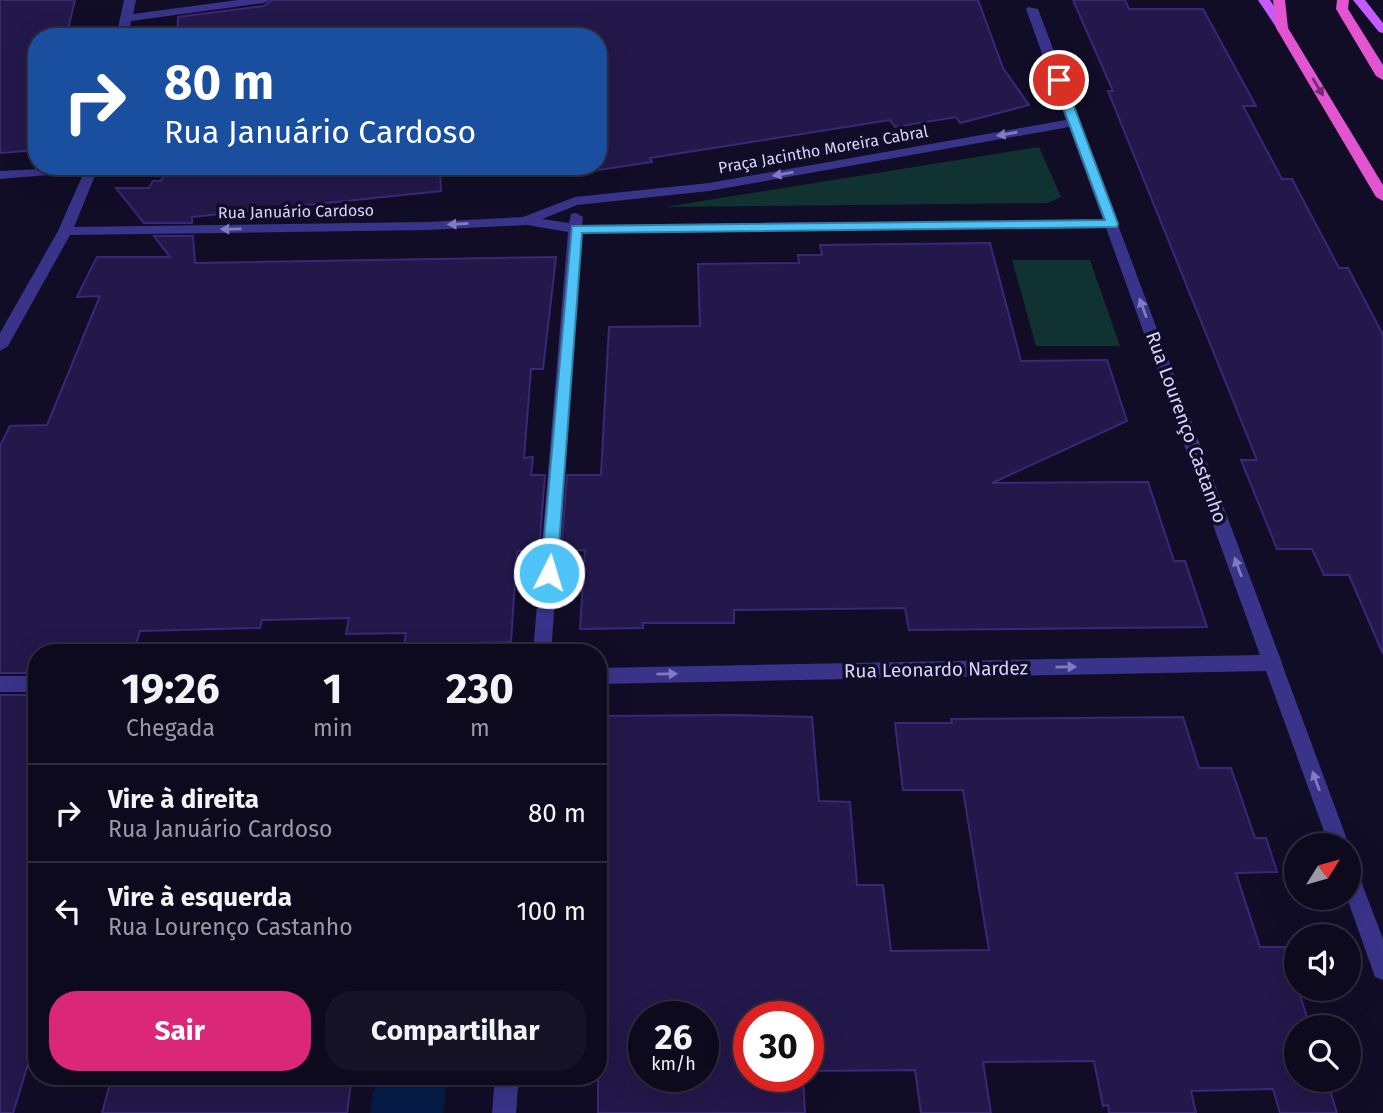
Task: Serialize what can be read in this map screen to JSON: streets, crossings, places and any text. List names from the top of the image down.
{
  "streets": {
    "street": [
      "Praça Jacintho Moreira Cabral",
      "Rua Januário Cardoso",
      "Rua Lourenço Castanho",
      "Rua Leonardo Nardez"
    ]
  },
  "crossings": [
    ["Praça Jacintho Moreira Cabral", "Rua Januário Cardoso"],
    ["Praça Jacintho Moreira Cabral", "Rua Lourenço Castanho"],
    ["Rua Januário Cardoso", "Rua Lourenço Castanho"],
    ["Rua Lourenço Castanho", "Rua Leonardo Nardez"]
  ],
  "one_way": [
    "Praça Jacintho Moreira Cabral",
    "Rua Januário Cardoso",
    "Rua Lourenço Castanho",
    "Rua Leonardo Nardez"
  ],
  "north": "top right",
  "page": {
    "turn": ["80 m", "Rua Januário Cardoso"],
    "eta": [
      "19:26",
      "Chegada",
      "1",
      "min",
      "230",
      "m"
    ],
    "list": [
      {
        "name": "Vire à direita",
        "note": "Rua Januário Cardoso",
        "value": "80 m"
      },
      {
        "name": "Vire à esquerda",
        "note": "Rua Lourenço Castanho",
        "value": "100 m"
      }
    ],
    "buttons": ["Sair", "Compartilhar"],
    "speed": "26 km/h",
    "limit": "30"
  }
}
